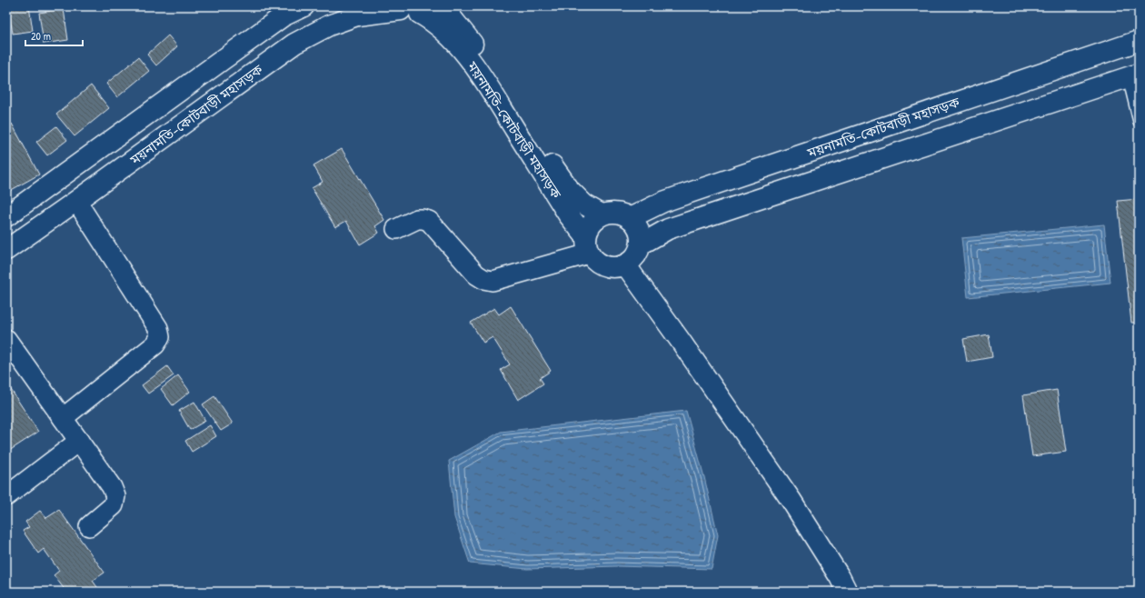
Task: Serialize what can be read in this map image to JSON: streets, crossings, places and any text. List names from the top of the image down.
{
  "streets": {
    "main road": ["ময়নামতি–কোটবাড়ী মহাসড়ক"]
  },
  "scale_bar": "20 m"
}
